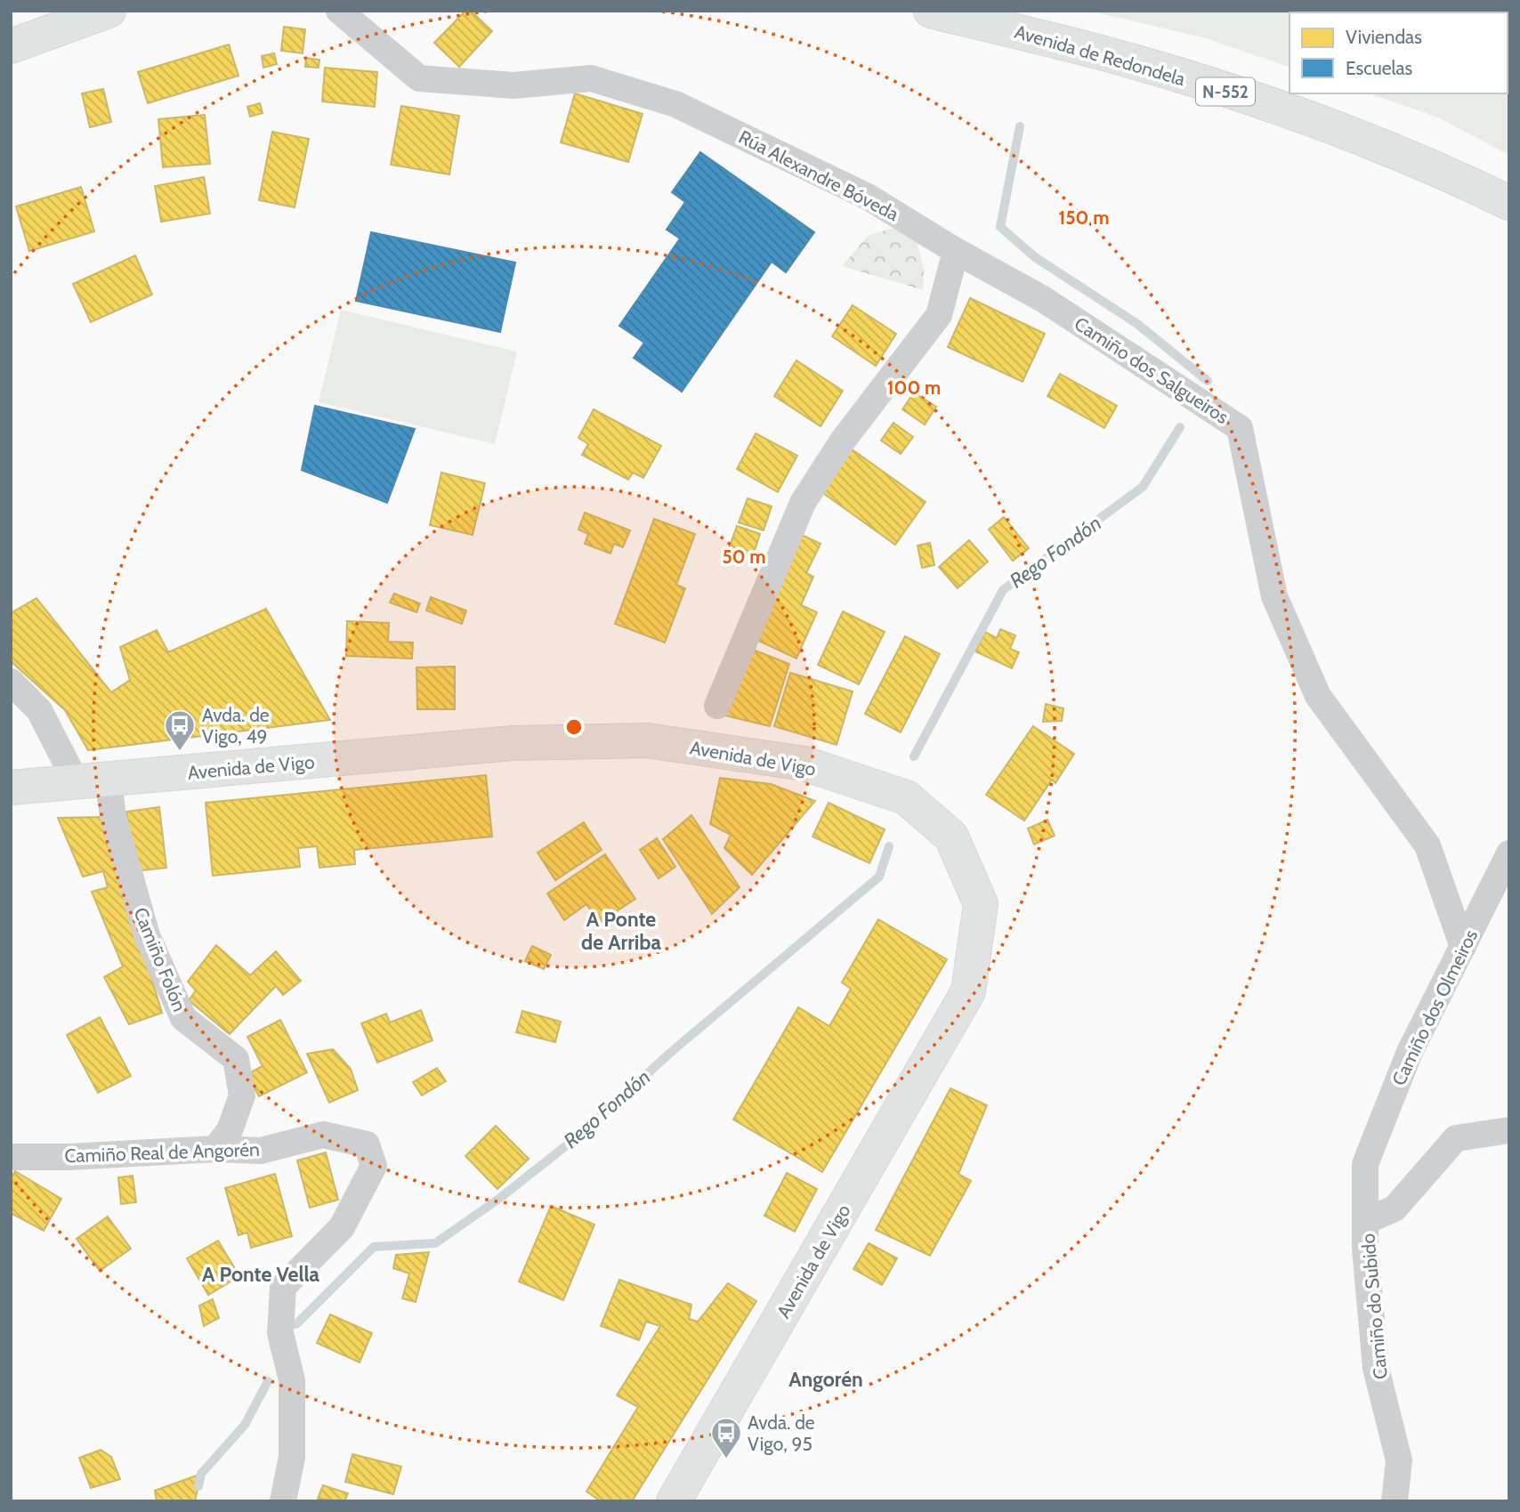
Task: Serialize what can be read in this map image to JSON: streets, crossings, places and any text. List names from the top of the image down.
{
  "streets": {
    "main road": ["Avenida de Redondela", "N-552", "Avenida de Vigo"],
    "street": [
      "Rúa Alexandre Bóveda",
      "Camiño dos Salgueiros",
      "Camiño Folón",
      "Camiño dos Olmeiros",
      "Camiño Real de Angorén",
      "Camiño do Subido"
    ]
  },
  "crossings": [
    ["Rúa Alexandre Bóveda", "Camiño dos Salgueiros"],
    ["Camiño dos Salgueiros", "Camiño dos Olmeiros"],
    ["Avenida de Vigo", "Camiño Folón"],
    ["Camiño Folón", "Camiño Real de Angorén"],
    ["Camiño dos Olmeiros", "Camiño do Subido"]
  ],
  "districts": ["A Ponte de Arriba", "A Ponte Vella", "Angorén"],
  "water": ["Rego Fondón"],
  "places": {
    "bus stop": ["Avda. de Vigo, 49", "Avda. de Vigo, 95"]
  },
  "legend": ["Viviendas", "Escuelas"],
  "rings": ["150 m", "100 m", "50 m"]
}
